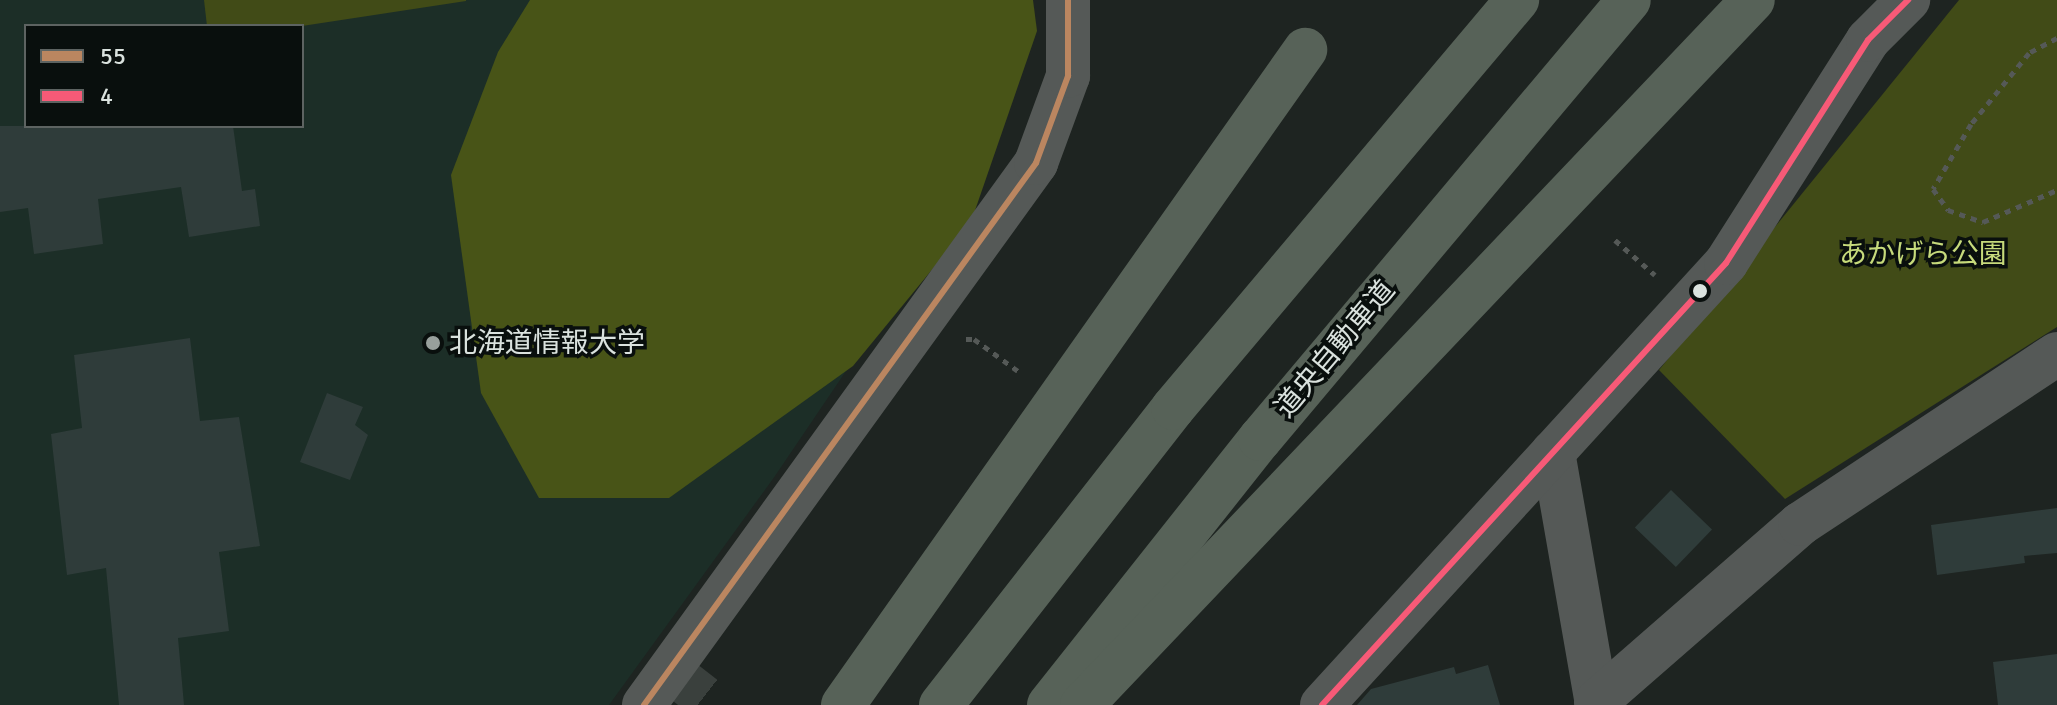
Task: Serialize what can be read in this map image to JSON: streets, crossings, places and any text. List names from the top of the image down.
{
  "streets": {
    "highway": ["道央自動車道"]
  },
  "parks": ["あかげら公園"],
  "places": ["北海道情報大学"],
  "lines": ["transit line 55", "transit line 4"],
  "legend": ["55", "4"]
}
